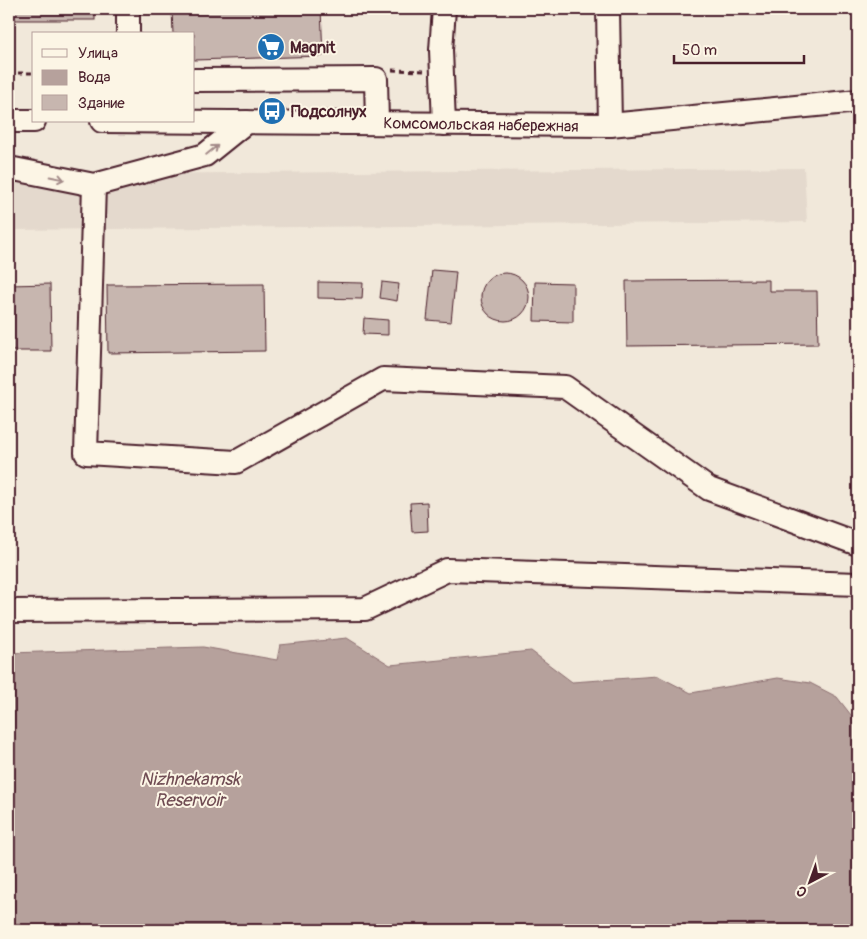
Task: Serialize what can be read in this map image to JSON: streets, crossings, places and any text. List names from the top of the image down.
{
  "streets": {
    "street": ["Комсомольская набережная"]
  },
  "water": ["Nizhnekamsk Reservoir"],
  "places": {
    "supermarket": ["Magnit"],
    "bus stop": ["Подсолнух"]
  },
  "legend": ["Улица", "Вода", "Здание"],
  "scale_bar": "50 m",
  "north": "bottom left"
}
